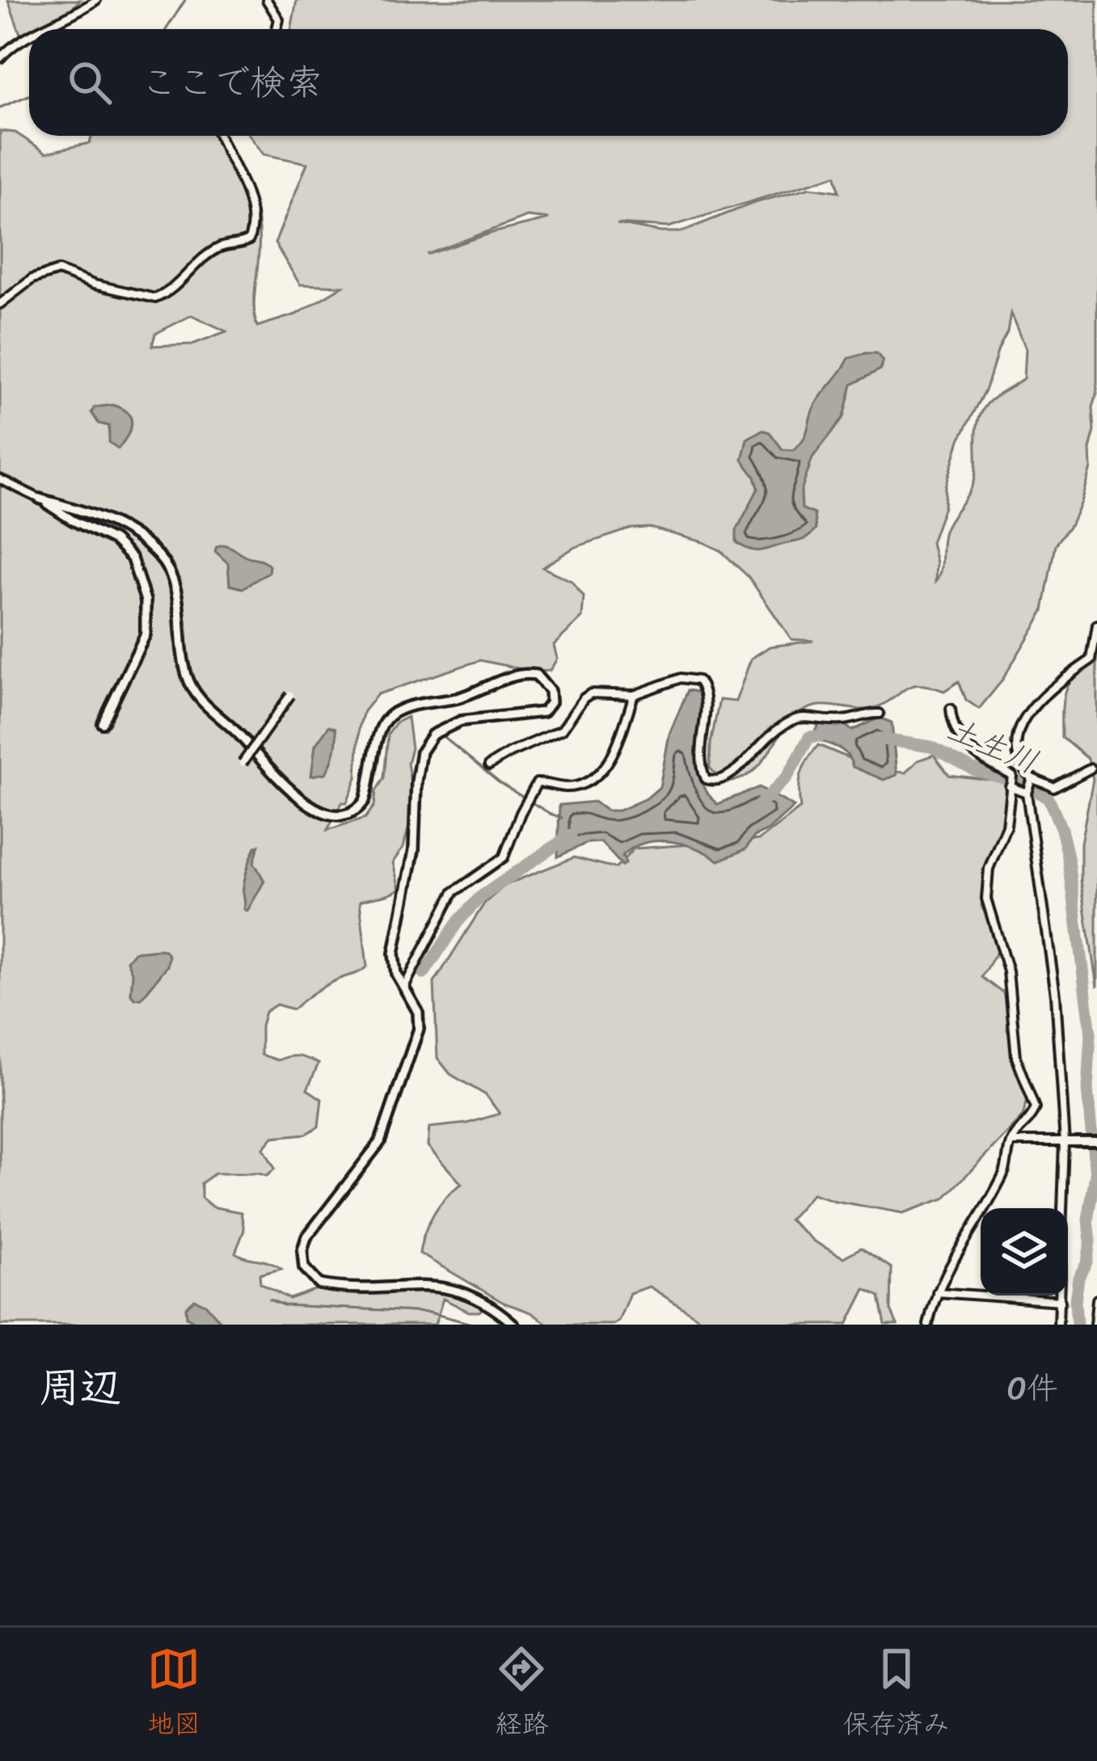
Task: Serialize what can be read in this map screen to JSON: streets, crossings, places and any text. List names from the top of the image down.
{
  "water": ["土生川"],
  "page": {
    "search": "ここで検索",
    "heading": ["周辺", "0件"],
    "nav": ["地図", "経路", "保存済み"]
  }
}
